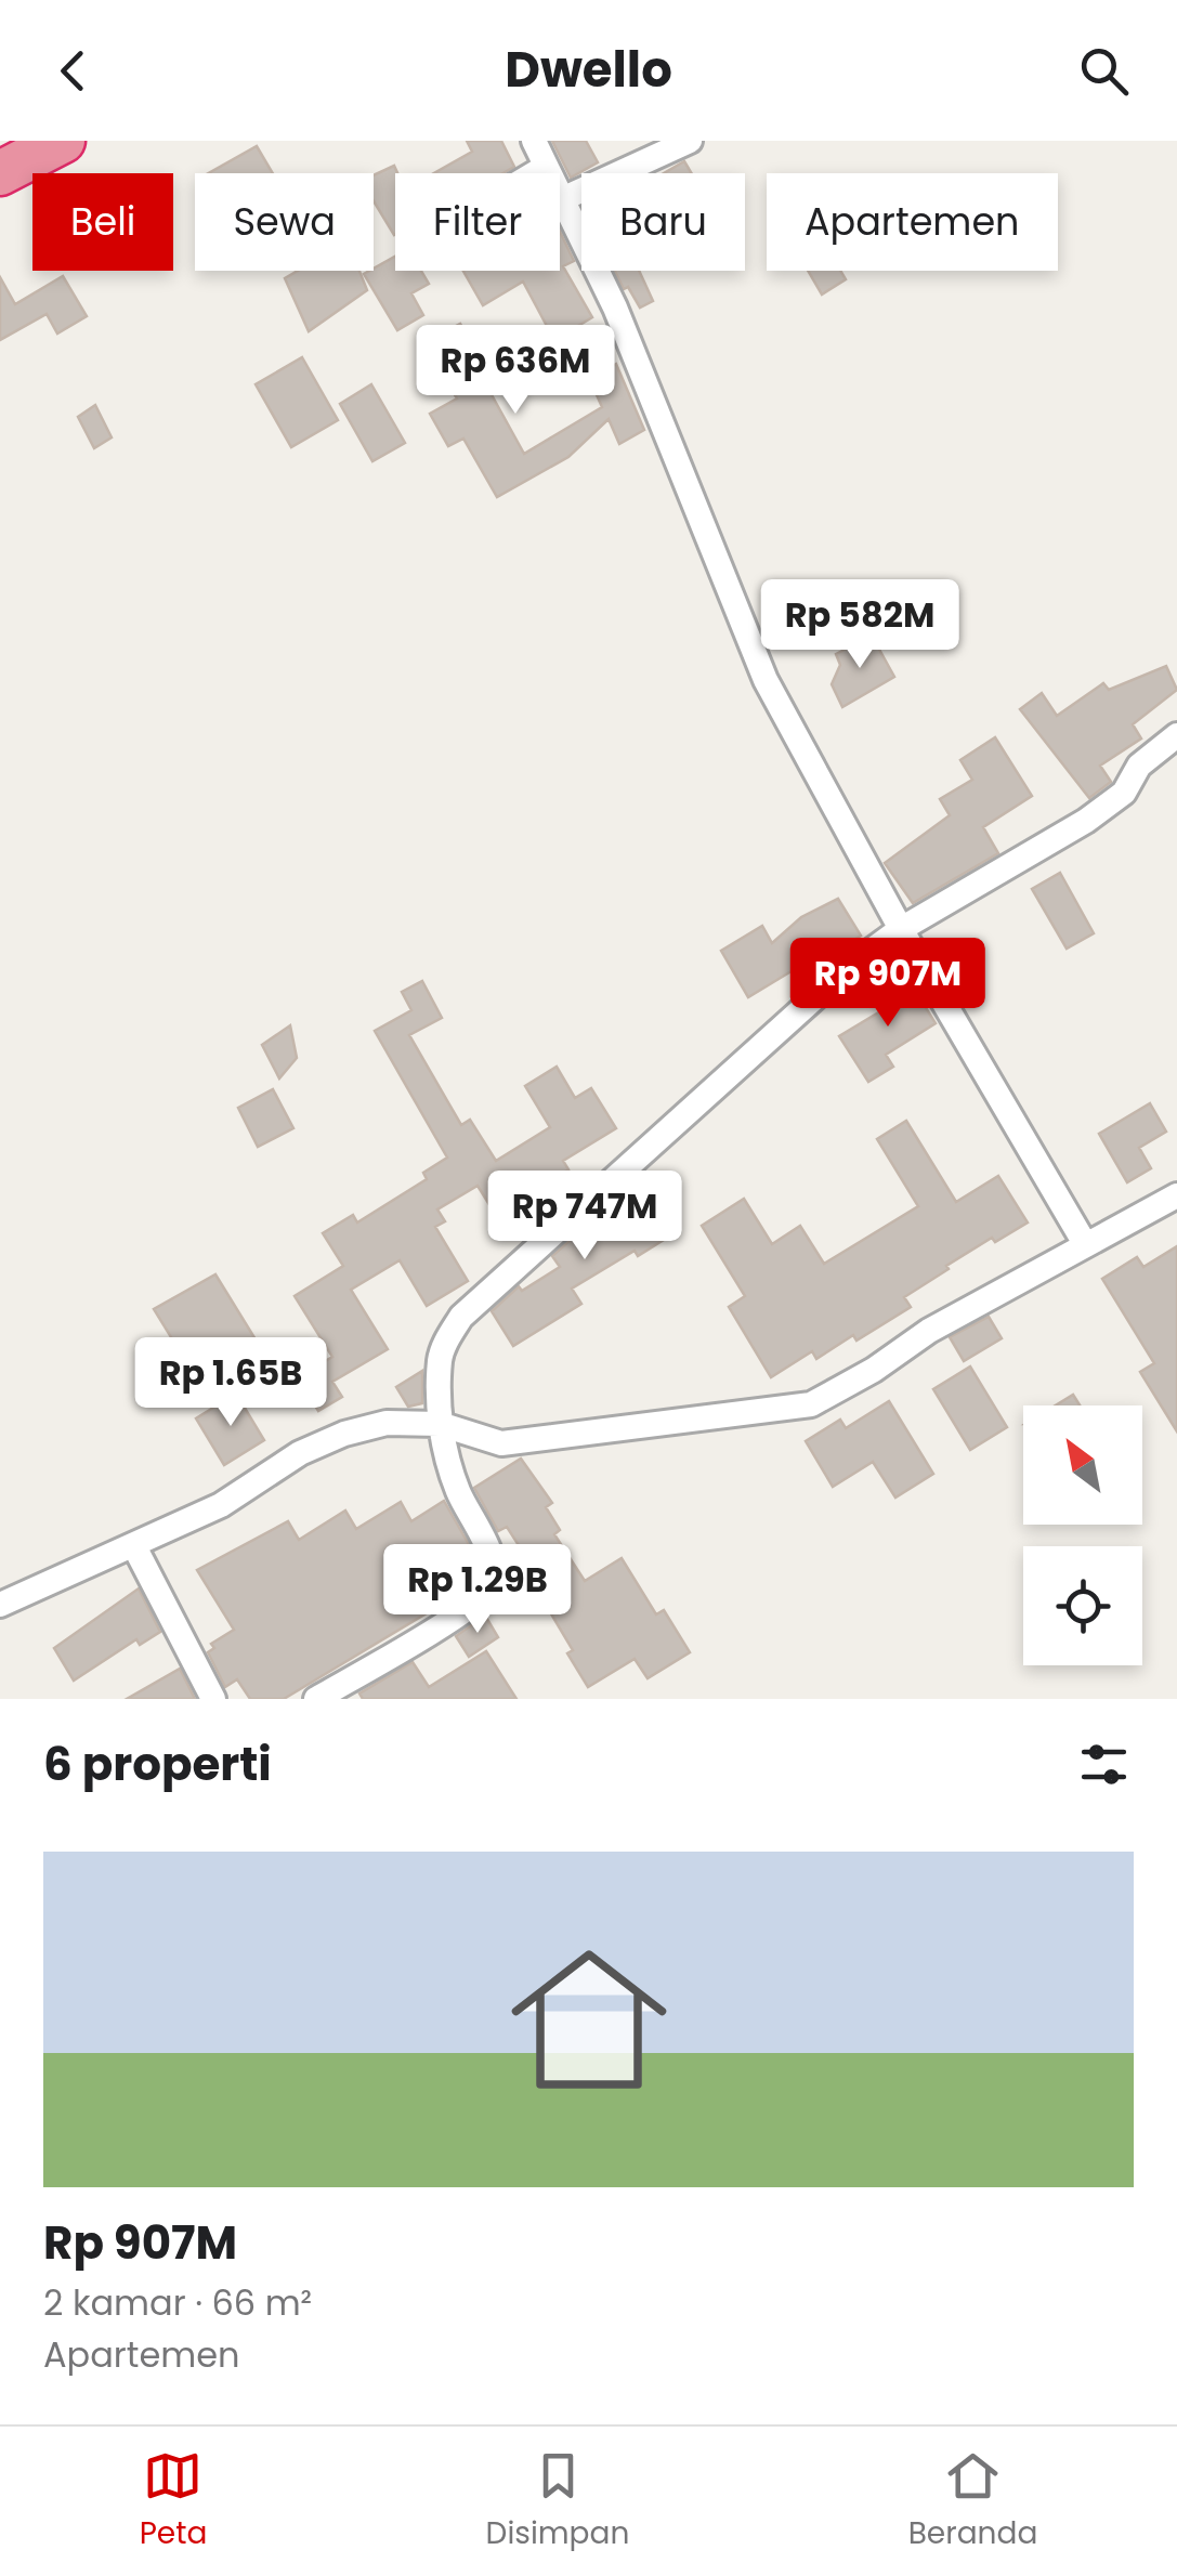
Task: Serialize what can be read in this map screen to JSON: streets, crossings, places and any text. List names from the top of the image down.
{
  "north": "top left",
  "page": {
    "header": "Dwello",
    "chip": [
      "Beli",
      "Sewa",
      "Filter",
      "Baru",
      "Apartemen"
    ],
    "price": [
      "Rp 636M",
      "Rp 582M",
      "Rp 907M",
      "Rp 747M",
      "Rp 1.65B",
      "Rp 1.29B"
    ],
    "heading": "6 properti",
    "list": [
      {
        "name": "Rp 907M",
        "note": "2 kamar · 66 m² · Apartemen"
      }
    ],
    "tabs": ["Peta", "Disimpan", "Beranda"]
  }
}
